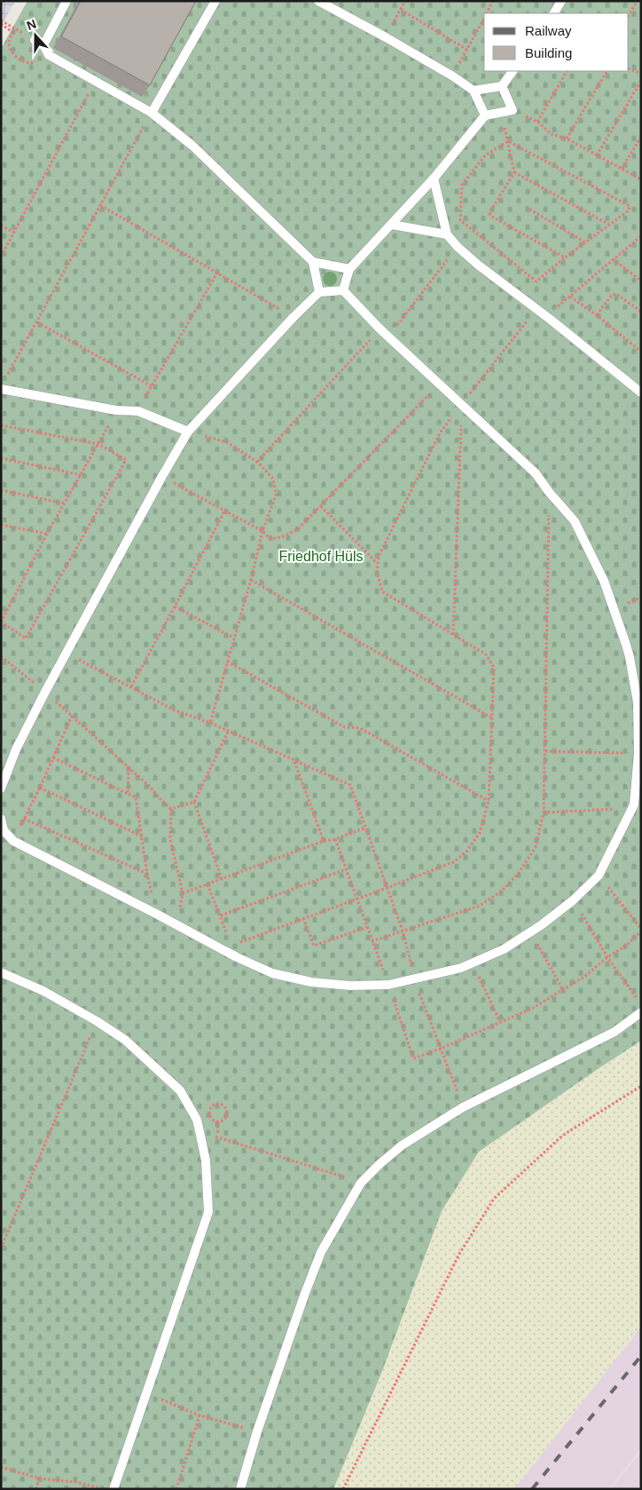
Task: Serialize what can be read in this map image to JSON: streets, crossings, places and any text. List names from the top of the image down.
{
  "parks": ["Friedhof Hüls"],
  "legend": ["Railway", "Building"],
  "north": "top"
}
